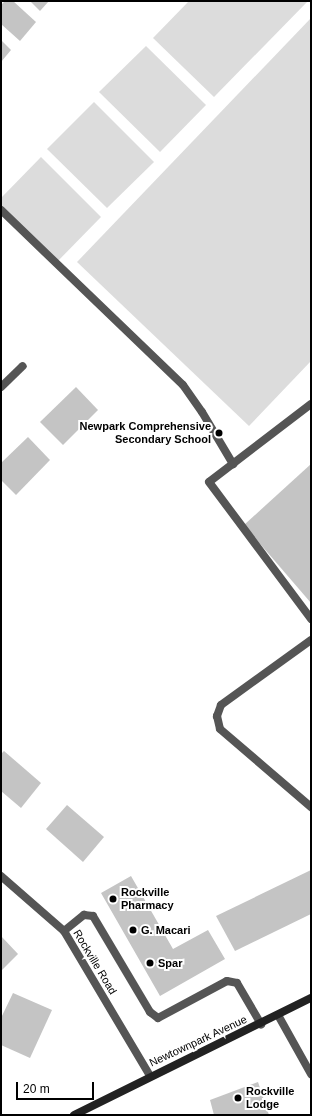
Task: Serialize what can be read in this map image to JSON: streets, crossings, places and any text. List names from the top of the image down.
{
  "streets": {
    "main road": ["Newtownpark Avenue"],
    "street": ["Rockville Road"]
  },
  "crossings": [
    ["Rockville Road", "Newtownpark Avenue"]
  ],
  "places": [
    "Newpark Comprehensive Secondary School",
    "Rockville Pharmacy",
    "G. Macari",
    "Spar",
    "Rockville Lodge"
  ],
  "scale_bar": "20 m"
}
